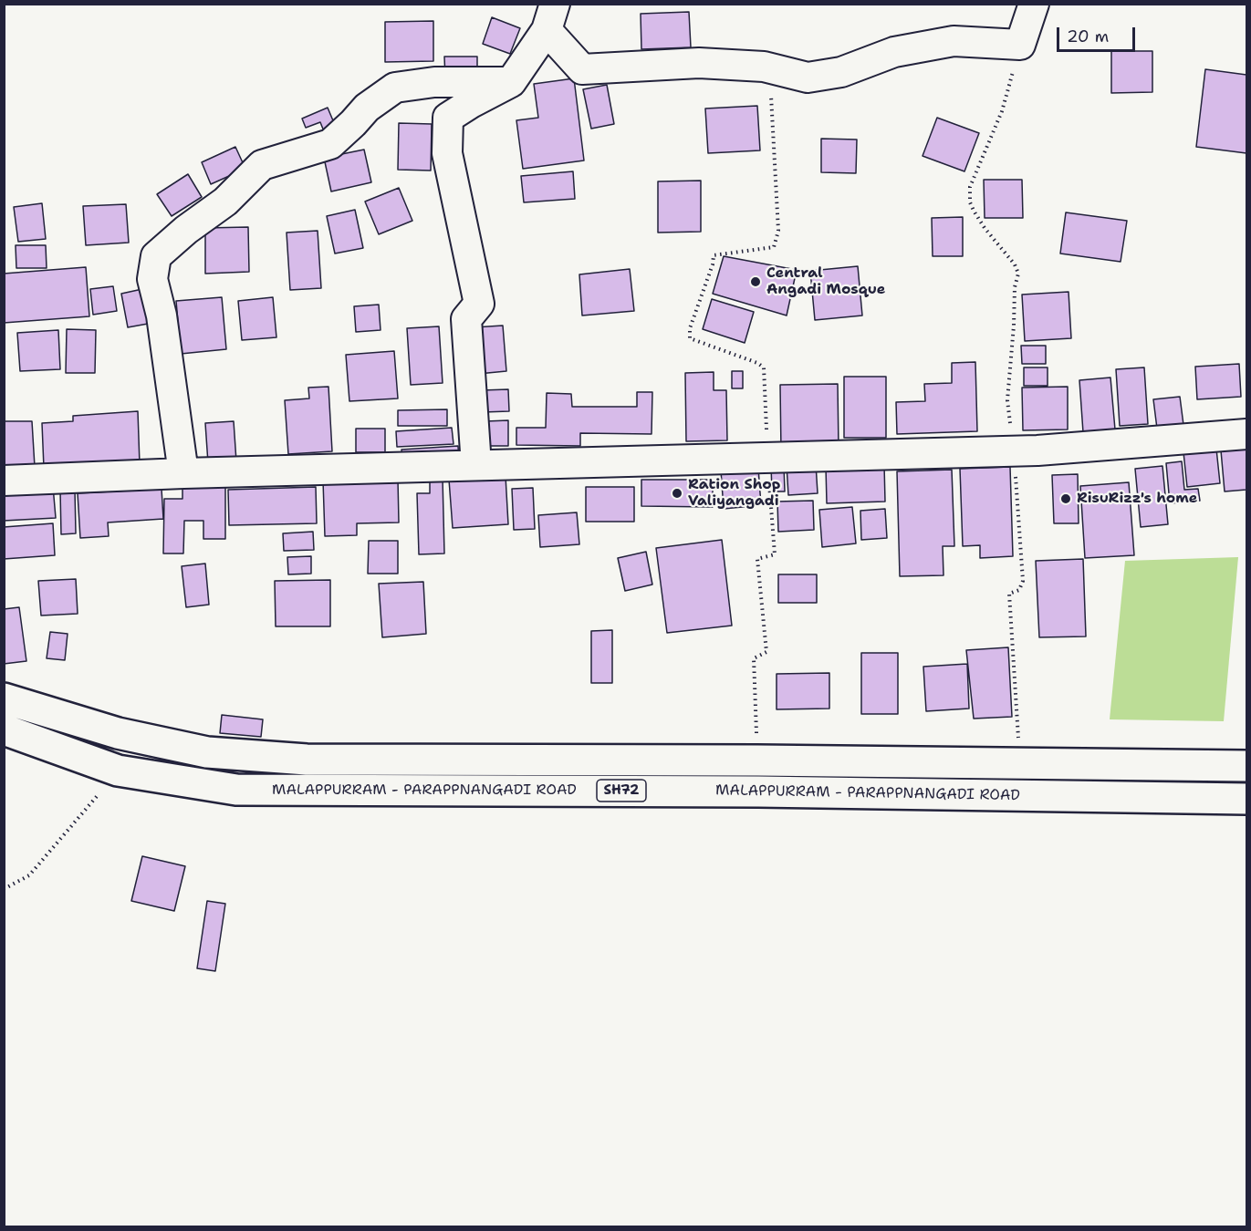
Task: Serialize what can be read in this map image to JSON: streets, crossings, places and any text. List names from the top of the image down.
{
  "streets": {
    "main road": ["MALAPPURRAM - PARAPPNANGADI ROAD", "SH72"]
  },
  "places": ["Central Angadi Mosque", "Ration Shop Valiyangadi", "RisuRizz's home"],
  "scale_bar": "20 m"
}
